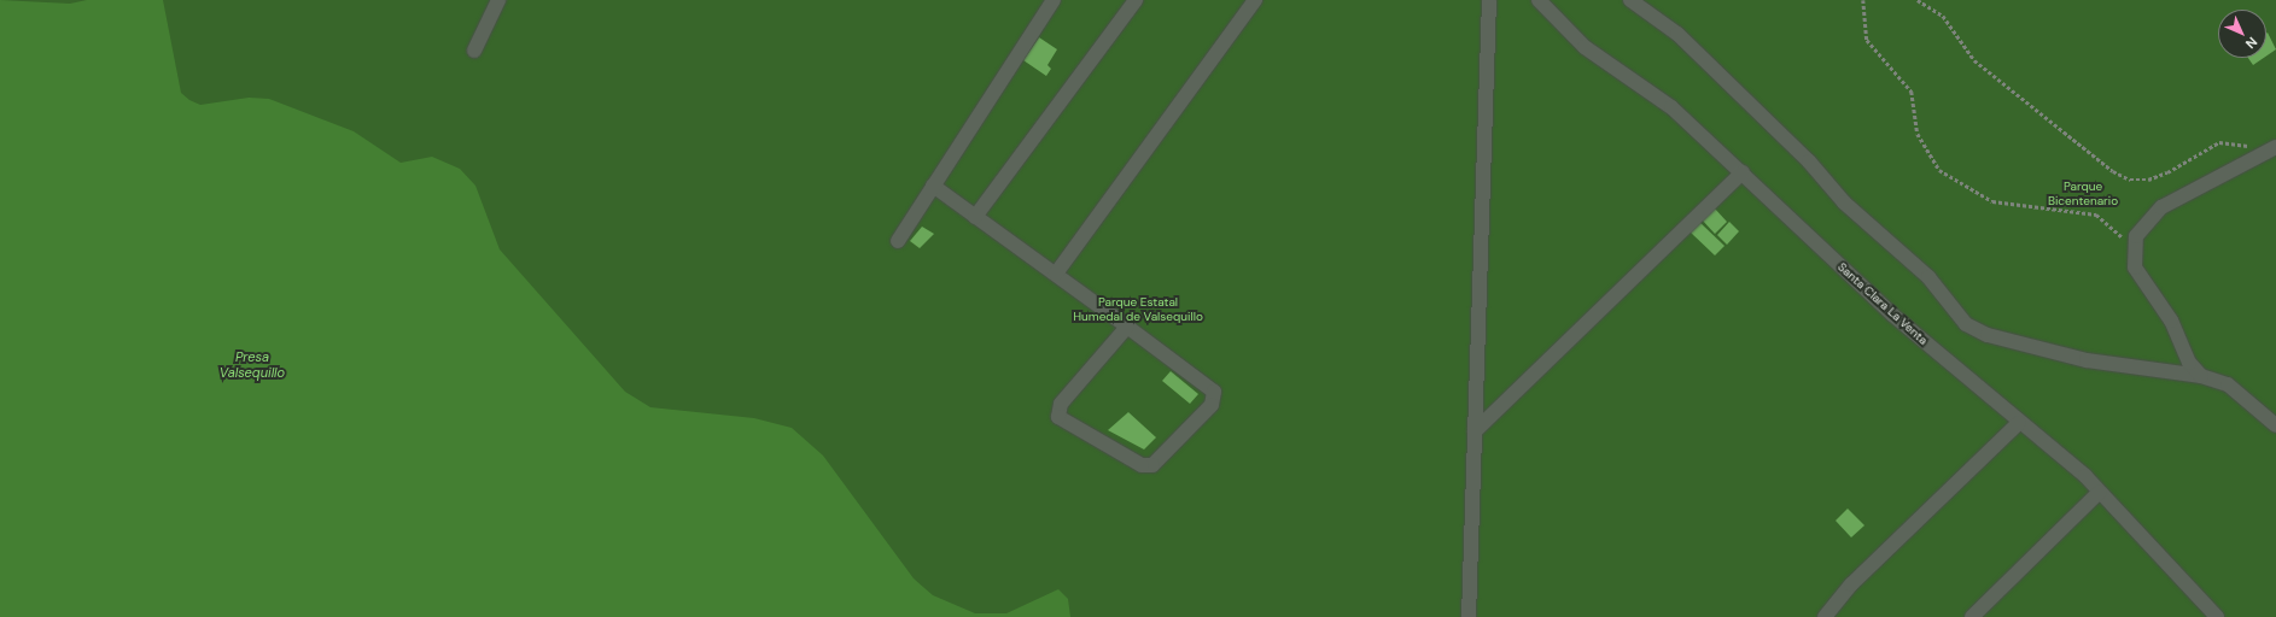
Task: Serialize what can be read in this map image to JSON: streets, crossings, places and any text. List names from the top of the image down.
{
  "streets": {
    "street": ["Santa Clara La Venta"]
  },
  "water": ["Presa Valsequillo"],
  "parks": ["Parque Bicentenario", "Parque Estatal Humedal de Valsequillo"],
  "north": "bottom right"
}
